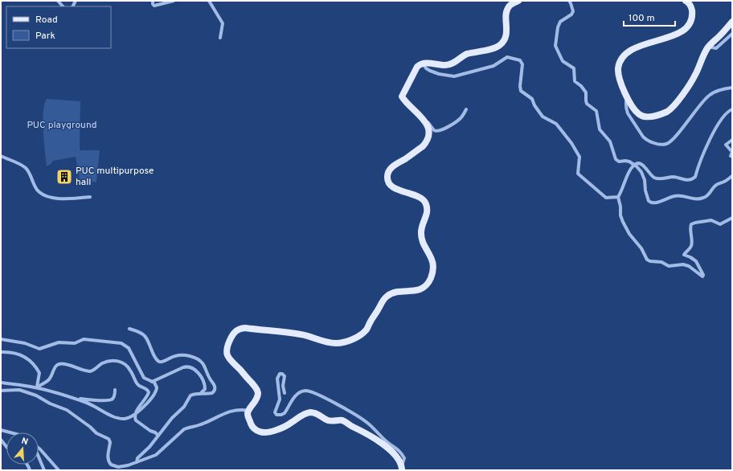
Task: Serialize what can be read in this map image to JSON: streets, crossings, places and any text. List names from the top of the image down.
{
  "parks": ["PUC playground"],
  "places": {
    "building": ["PUC multipurpose hall"]
  },
  "legend": ["Road", "Park"],
  "scale_bar": "100 m",
  "north": "top"
}
